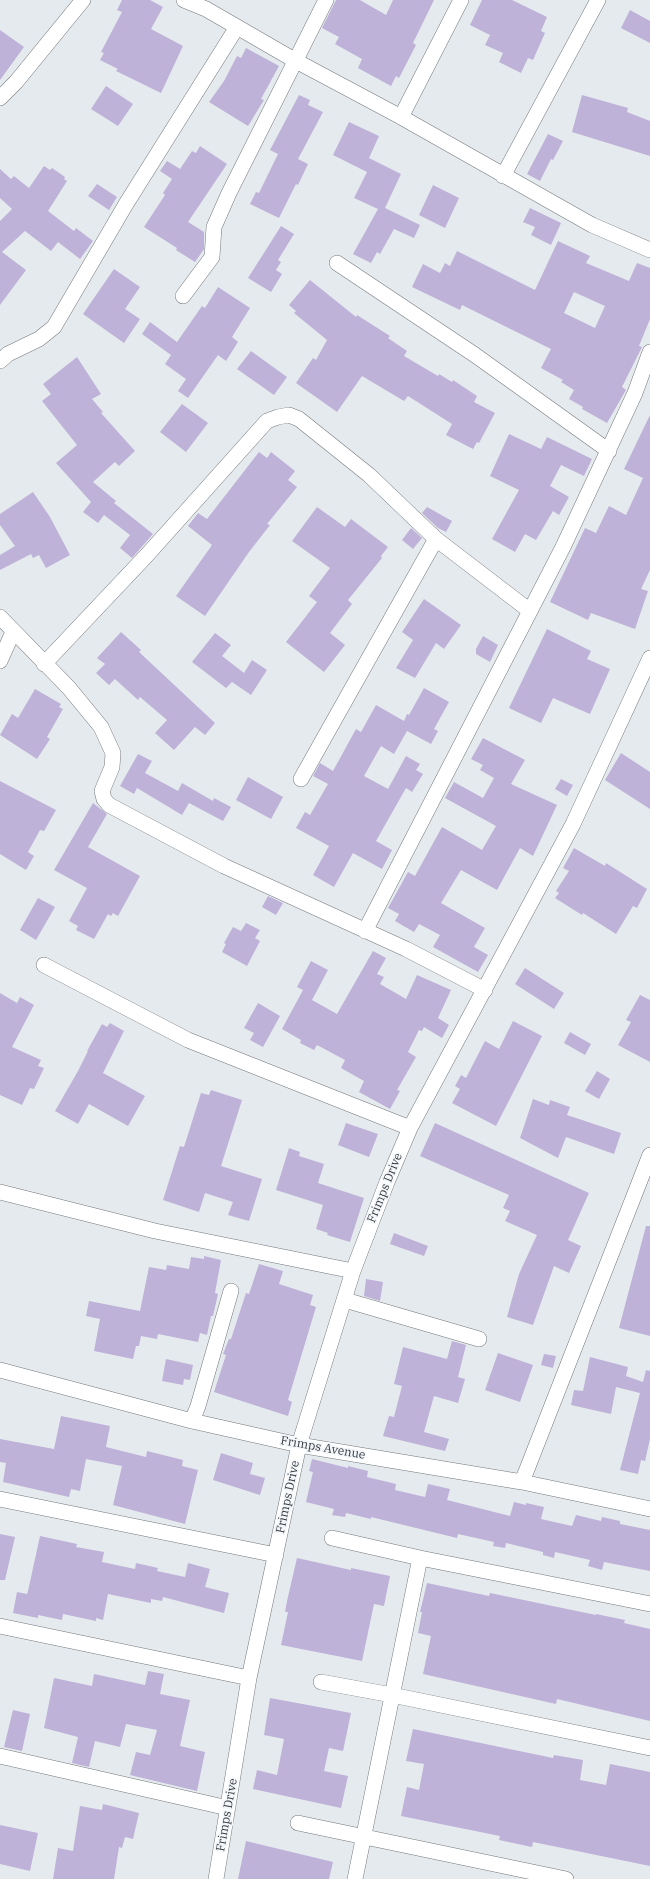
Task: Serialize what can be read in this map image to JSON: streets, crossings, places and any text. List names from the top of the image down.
{
  "streets": {
    "street": ["Frimps Drive", "Frimps Avenue"]
  },
  "crossings": [
    ["Frimps Drive", "Frimps Avenue"]
  ]
}
